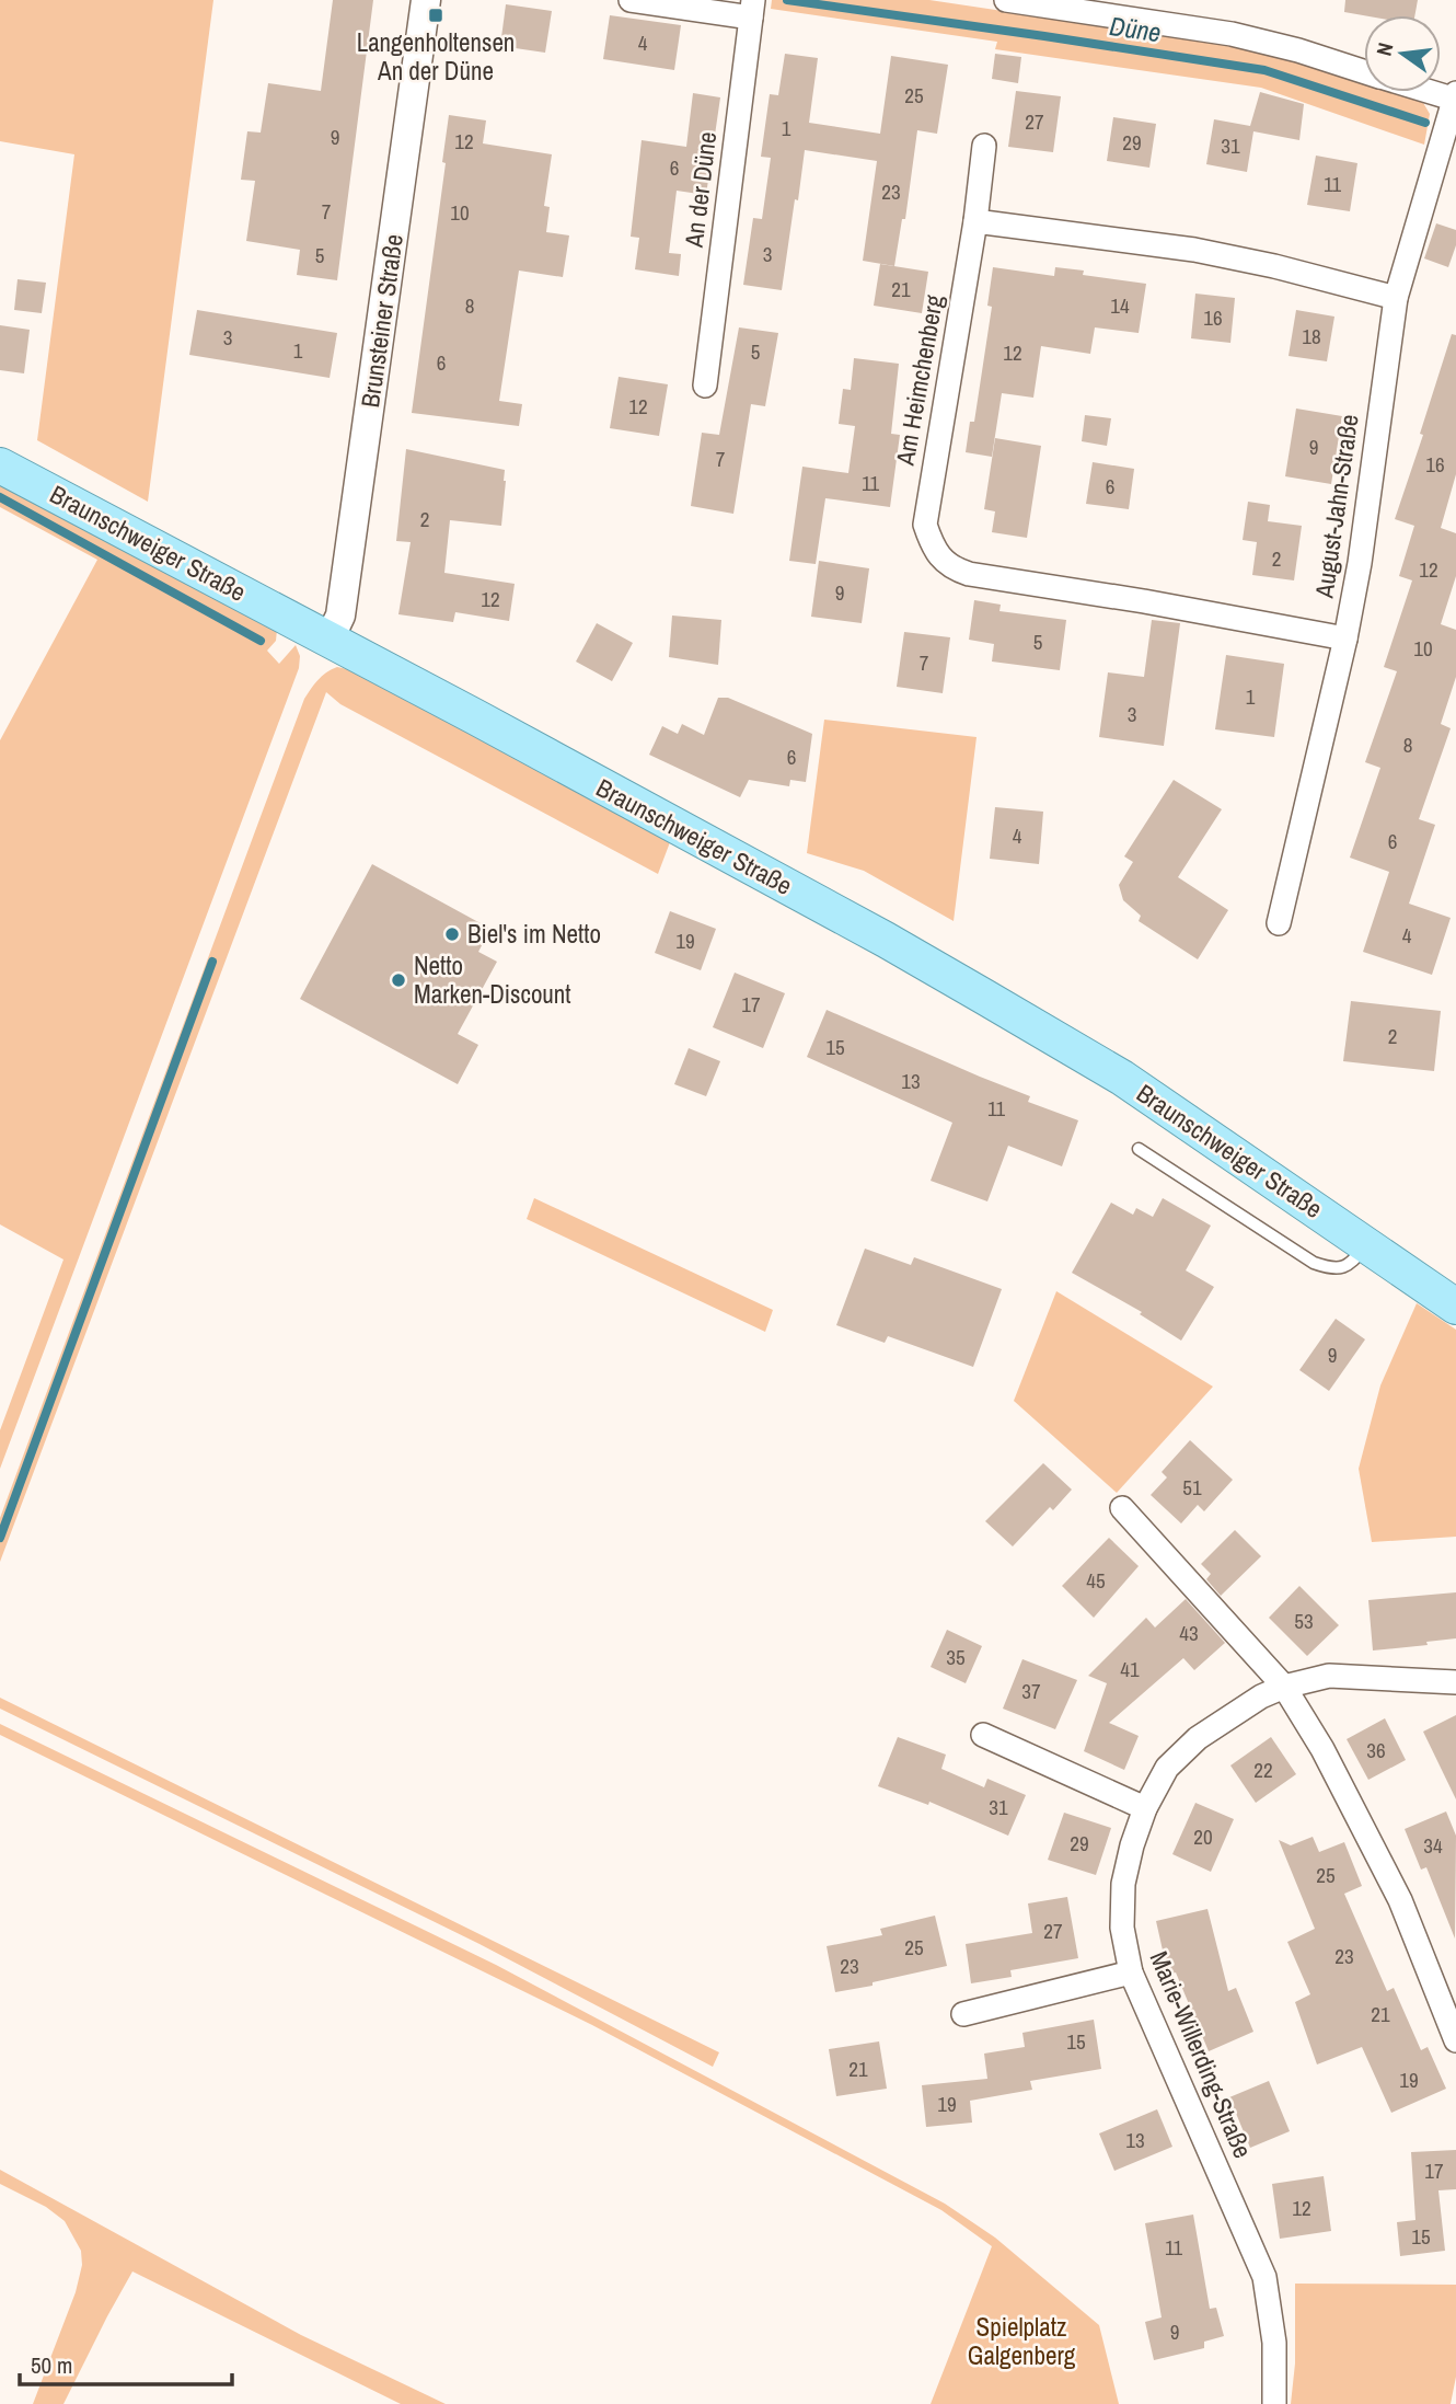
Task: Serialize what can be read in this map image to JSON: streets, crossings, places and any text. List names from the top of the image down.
{
  "streets": {
    "main road": ["Braunschweiger Straße"],
    "street": [
      "An der Düne",
      "Brunsteiner Straße",
      "Am Heimchenberg",
      "August-Jahn-Straße",
      "Marie-Willerding-Straße"
    ]
  },
  "crossings": [
    ["Brunsteiner Straße", "Braunschweiger Straße"],
    ["Am Heimchenberg", "August-Jahn-Straße"]
  ],
  "water": ["Düne"],
  "parks": ["Spielplatz Galgenberg"],
  "places": {
    "transit": ["Langenholtensen An der Düne"],
    "other": ["Biel's im Netto", "Netto Marken-Discount"]
  },
  "house_numbers": [
    "4",
    "25",
    "27",
    "1",
    "9",
    "12",
    "29",
    "31",
    "6",
    "11",
    "23",
    "7",
    "10",
    "3",
    "5",
    "21",
    "8",
    "14",
    "16",
    "18",
    "3",
    "1",
    "5",
    "12",
    "6",
    "12",
    "9",
    "7",
    "16",
    "11",
    "6",
    "2",
    "2",
    "12",
    "9",
    "12",
    "5",
    "10",
    "7",
    "1",
    "3",
    "8",
    "6",
    "4",
    "6",
    "4",
    "19",
    "17",
    "2",
    "15",
    "13",
    "11",
    "9",
    "51",
    "45",
    "53",
    "43",
    "35",
    "41",
    "37",
    "36",
    "22",
    "31",
    "20",
    "29",
    "34",
    "25",
    "27",
    "25",
    "23",
    "23",
    "21",
    "15",
    "21",
    "19",
    "19",
    "13",
    "17",
    "12",
    "15",
    "11",
    "9"
  ],
  "scale_bar": "50 m",
  "north": "left"
}
